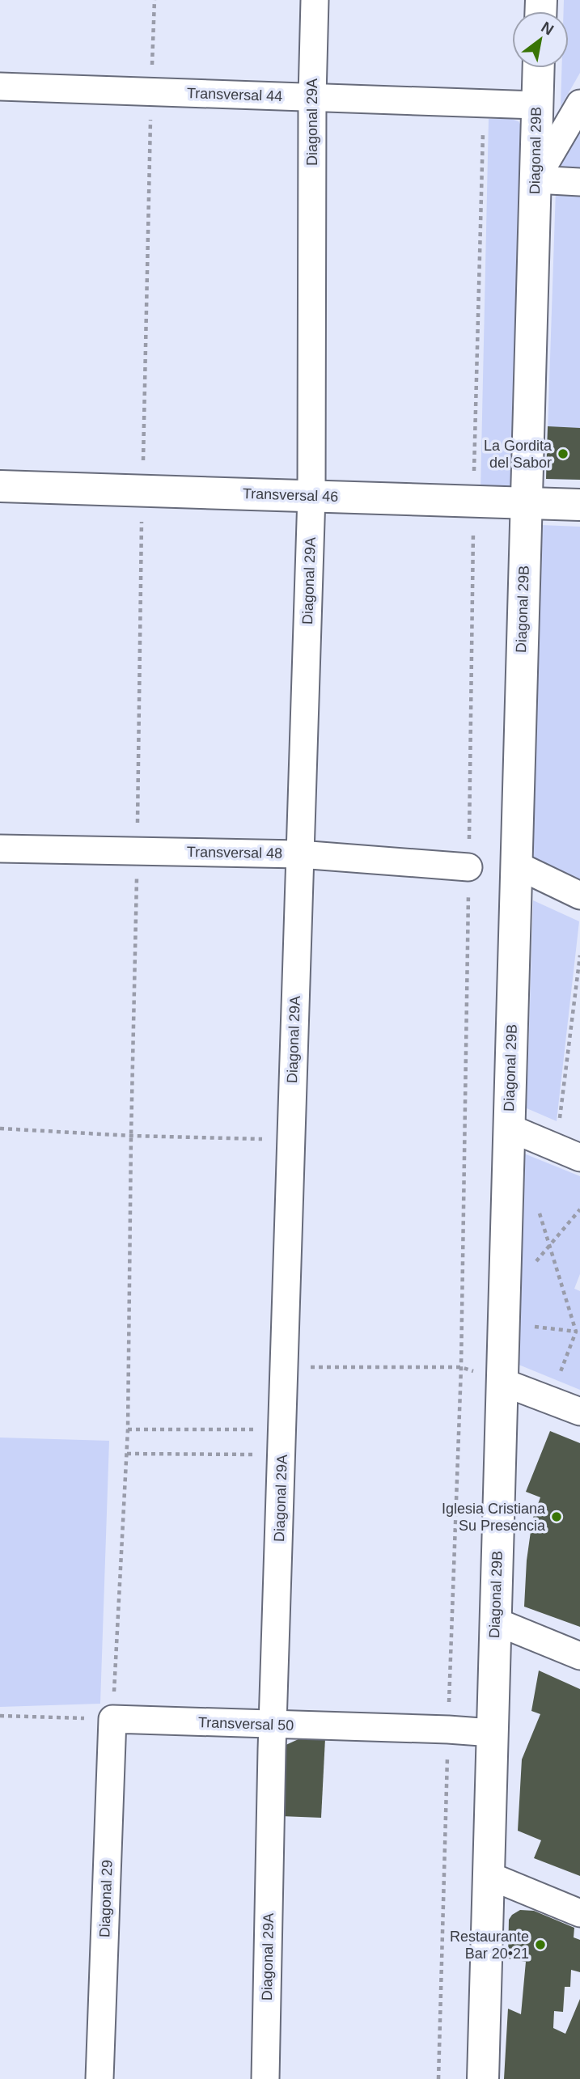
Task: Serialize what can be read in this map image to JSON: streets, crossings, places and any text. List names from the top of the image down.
{
  "streets": {
    "street": [
      "Transversal 44",
      "Diagonal 29A",
      "Diagonal 29B",
      "Transversal 46",
      "Transversal 48",
      "Transversal 50",
      "Diagonal 29"
    ]
  },
  "crossings": [
    ["Transversal 44", "Diagonal 29A"],
    ["Transversal 44", "Diagonal 29B"],
    ["Diagonal 29A", "Transversal 46"],
    ["Diagonal 29A", "Transversal 48"],
    ["Diagonal 29A", "Transversal 50"],
    ["Diagonal 29B", "Transversal 46"],
    ["Diagonal 29B", "Transversal 50"],
    ["Transversal 50", "Diagonal 29"]
  ],
  "places": ["La Gordita del Sabor", "Iglesia Cristiana Su Presencia", "Restaurante Bar 20•21"],
  "north": "top right"
}
